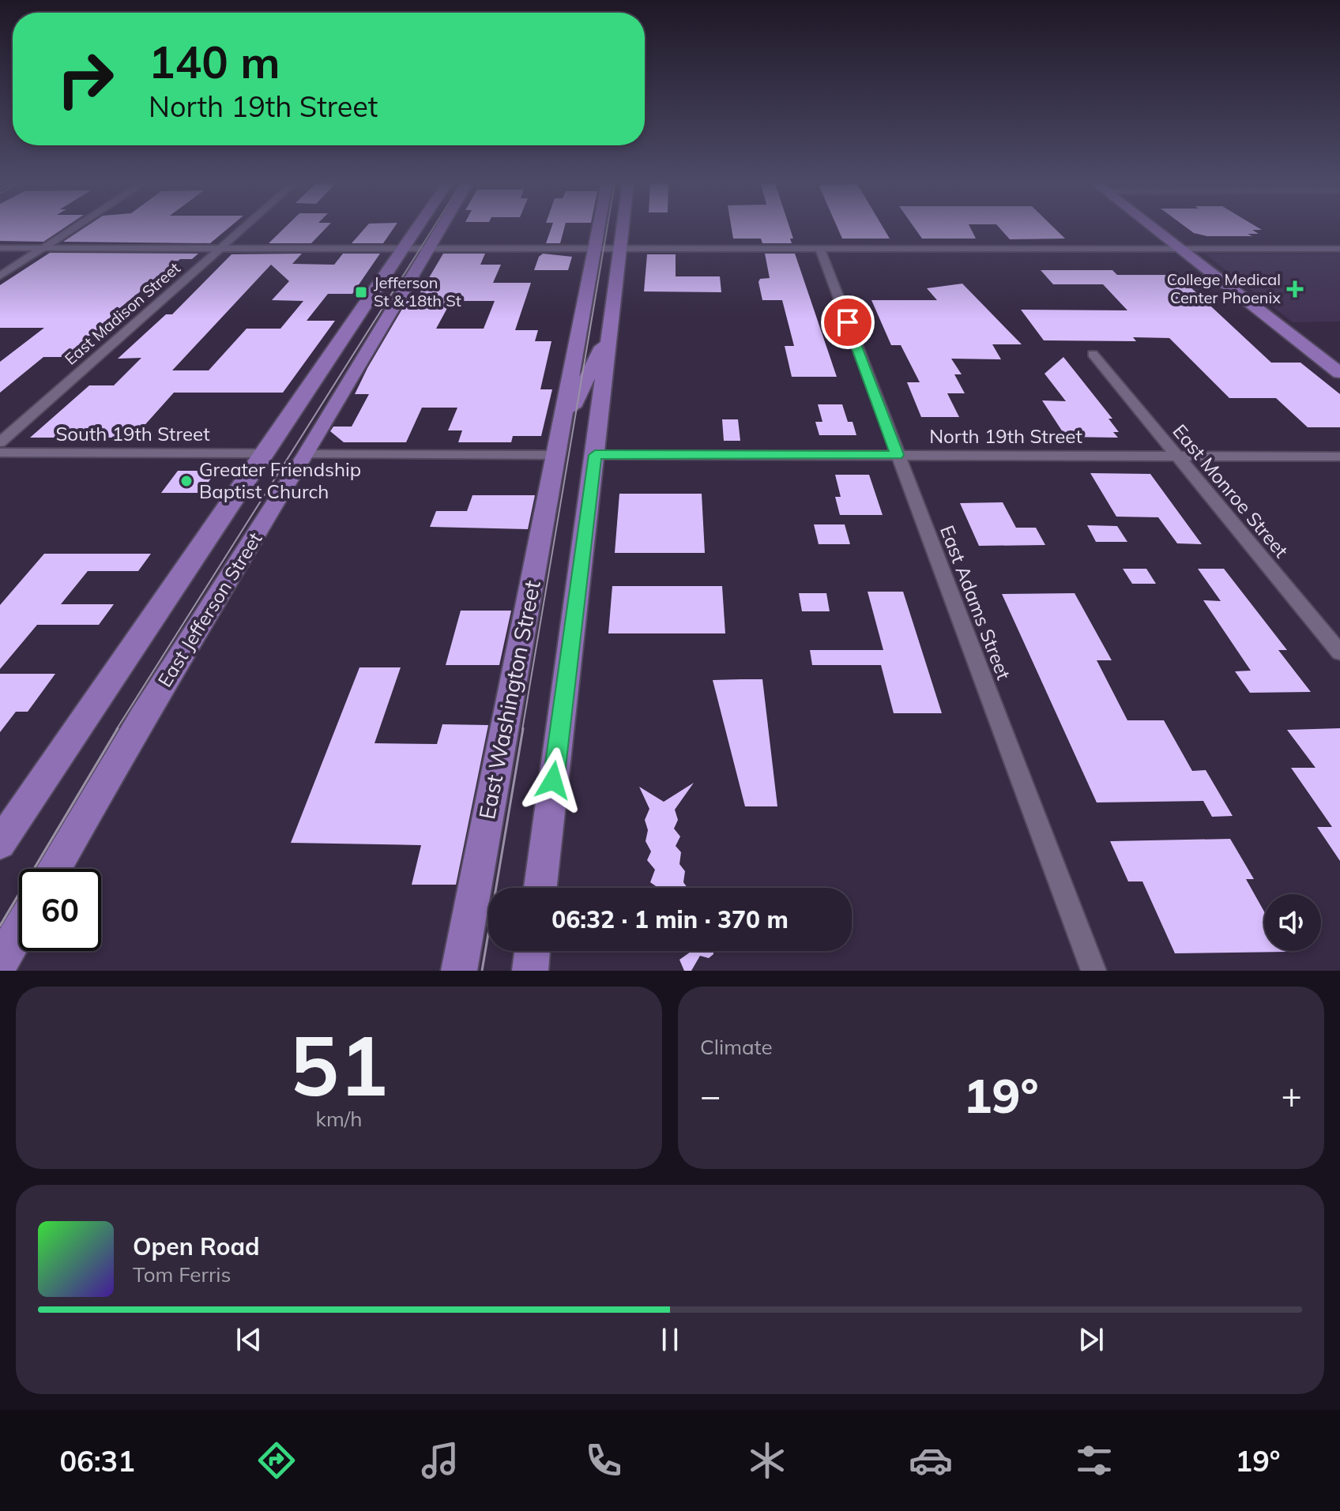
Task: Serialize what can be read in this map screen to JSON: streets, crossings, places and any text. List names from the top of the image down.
{
  "streets": {
    "main road": ["East Jefferson Street", "East Washington Street"],
    "street": [
      "East Madison Street",
      "South 19th Street",
      "North 19th Street",
      "East Monroe Street",
      "East Adams Street"
    ]
  },
  "crossings": [
    ["South 19th Street", "East Jefferson Street"],
    ["North 19th Street", "East Monroe Street"],
    ["North 19th Street", "East Adams Street"],
    ["North 19th Street", "East Washington Street"]
  ],
  "places": {
    "health": ["College Medical Center Phoenix"],
    "transit": ["Jefferson St & 18th St"],
    "other": ["Greater Friendship Baptist Church"]
  },
  "page": {
    "turn": ["140 m", "North 19th Street"],
    "limit": "60",
    "trip": "06:32 · 1 min · 370 m",
    "tile": [
      ["51", "km/h"],
      "Climate"
    ],
    "heat": ["−", "19°", "+"],
    "song": ["Open Road", "Tom Ferris"],
    "tabs": ["06:31", "19°"]
  }
}
